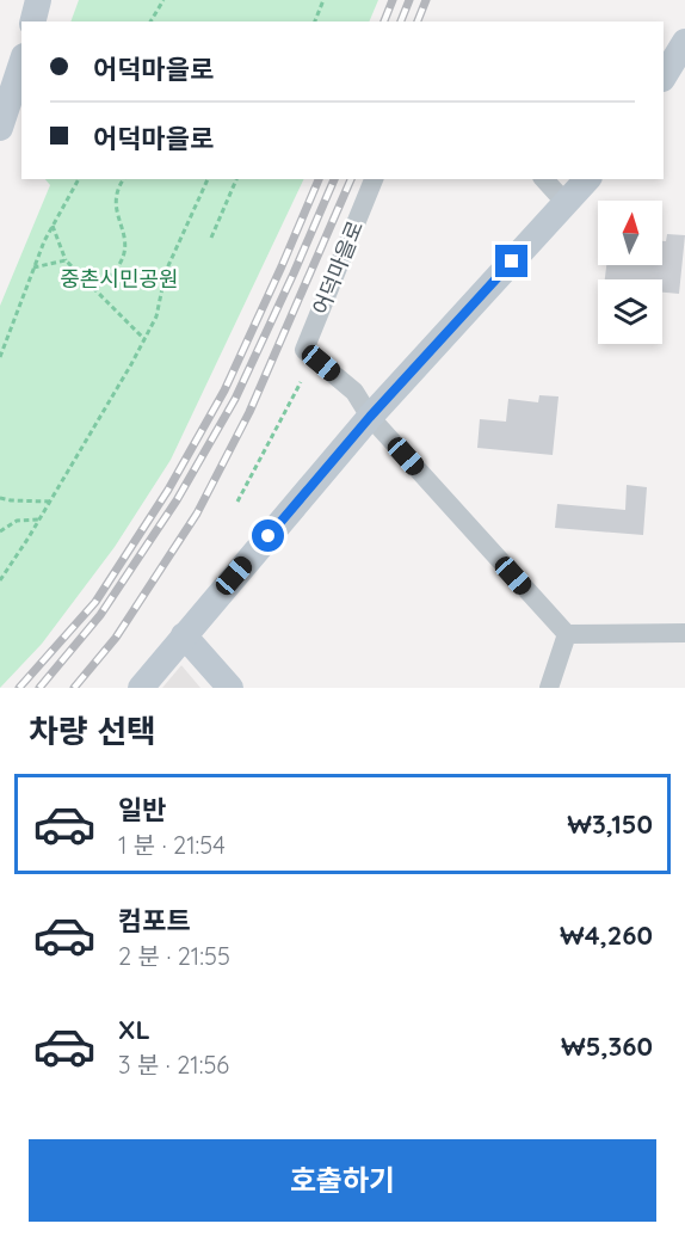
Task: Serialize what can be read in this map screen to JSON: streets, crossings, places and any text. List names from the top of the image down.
{
  "streets": {
    "street": ["어덕마을로"]
  },
  "parks": ["중촌시민공원"],
  "north": "top",
  "page": {
    "banner": ["어덕마을로", "어덕마을로"],
    "heading": "차량 선택",
    "list": [
      {
        "name": "일반",
        "note": "1 분 · 21:54",
        "value": "₩3,150"
      },
      {
        "name": "컴포트",
        "note": "2 분 · 21:55",
        "value": "₩4,260"
      },
      {
        "name": "XL",
        "note": "3 분 · 21:56",
        "value": "₩5,360"
      }
    ],
    "buttons": "호출하기"
  }
}
